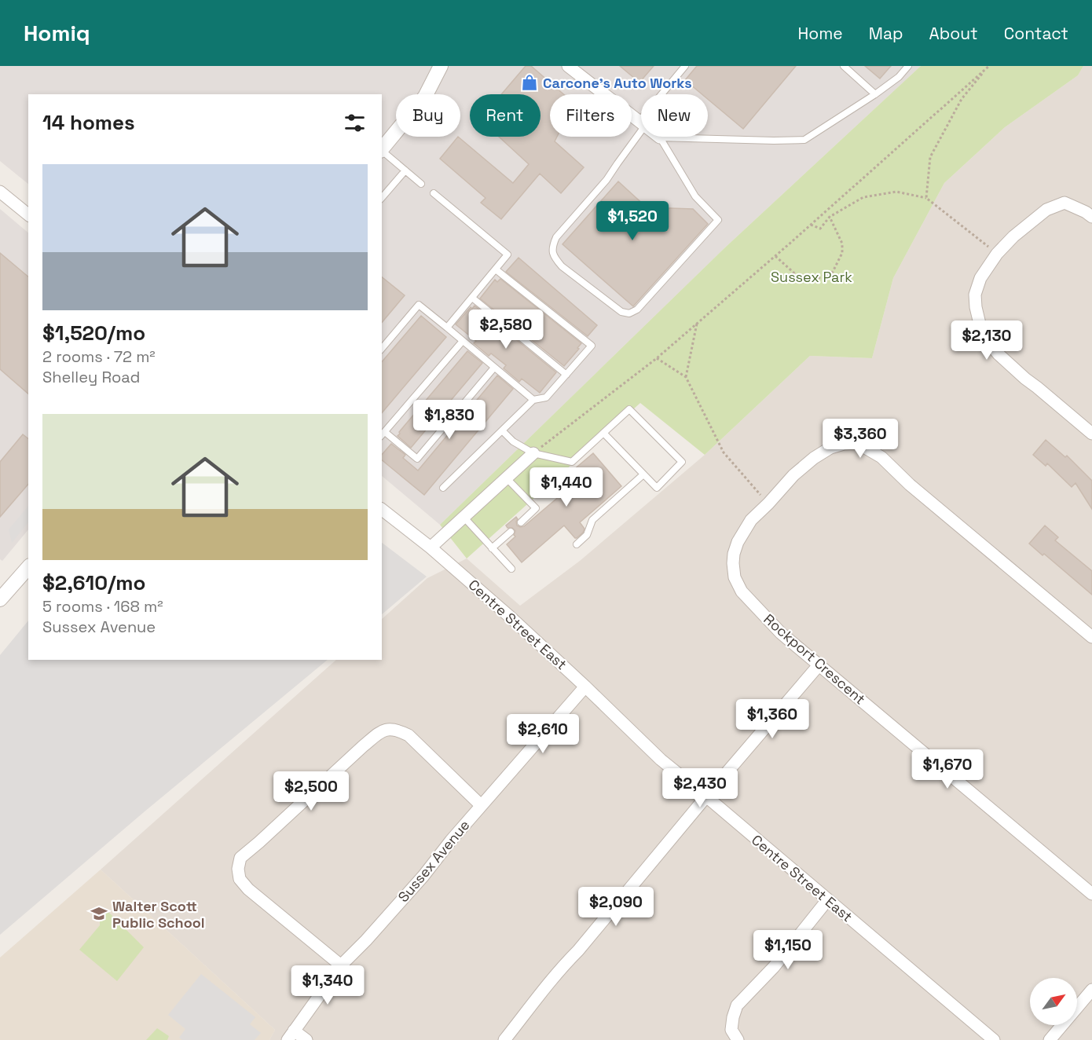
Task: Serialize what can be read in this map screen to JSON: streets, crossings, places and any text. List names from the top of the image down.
{
  "streets": {
    "street": ["Centre Street East", "Rockport Crescent", "Sussex Avenue"]
  },
  "crossings": [
    ["Centre Street East", "Sussex Avenue"]
  ],
  "parks": ["Sussex Park"],
  "places": {
    "shop": ["Carcone's Auto Works"],
    "school or university": ["Walter Scott Public School"]
  },
  "north": "top right",
  "page": {
    "header": "Homiq",
    "nav": [
      "Home",
      "Map",
      "About",
      "Contact"
    ],
    "chip": [
      "Buy",
      "Rent",
      "Filters",
      "New"
    ],
    "heading": "14 homes",
    "list": [
      {
        "name": "$1,520/mo",
        "note": "2 rooms · 72 m² · Shelley Road"
      },
      {
        "name": "$2,610/mo",
        "note": "5 rooms · 168 m² · Sussex Avenue"
      }
    ],
    "price": [
      "$1,520",
      "$2,580",
      "$2,130",
      "$1,830",
      "$3,360",
      "$1,440",
      "$1,360",
      "$2,610",
      "$1,670",
      "$2,430",
      "$2,500",
      "$2,090",
      "$1,150",
      "$1,340"
    ]
  }
}
